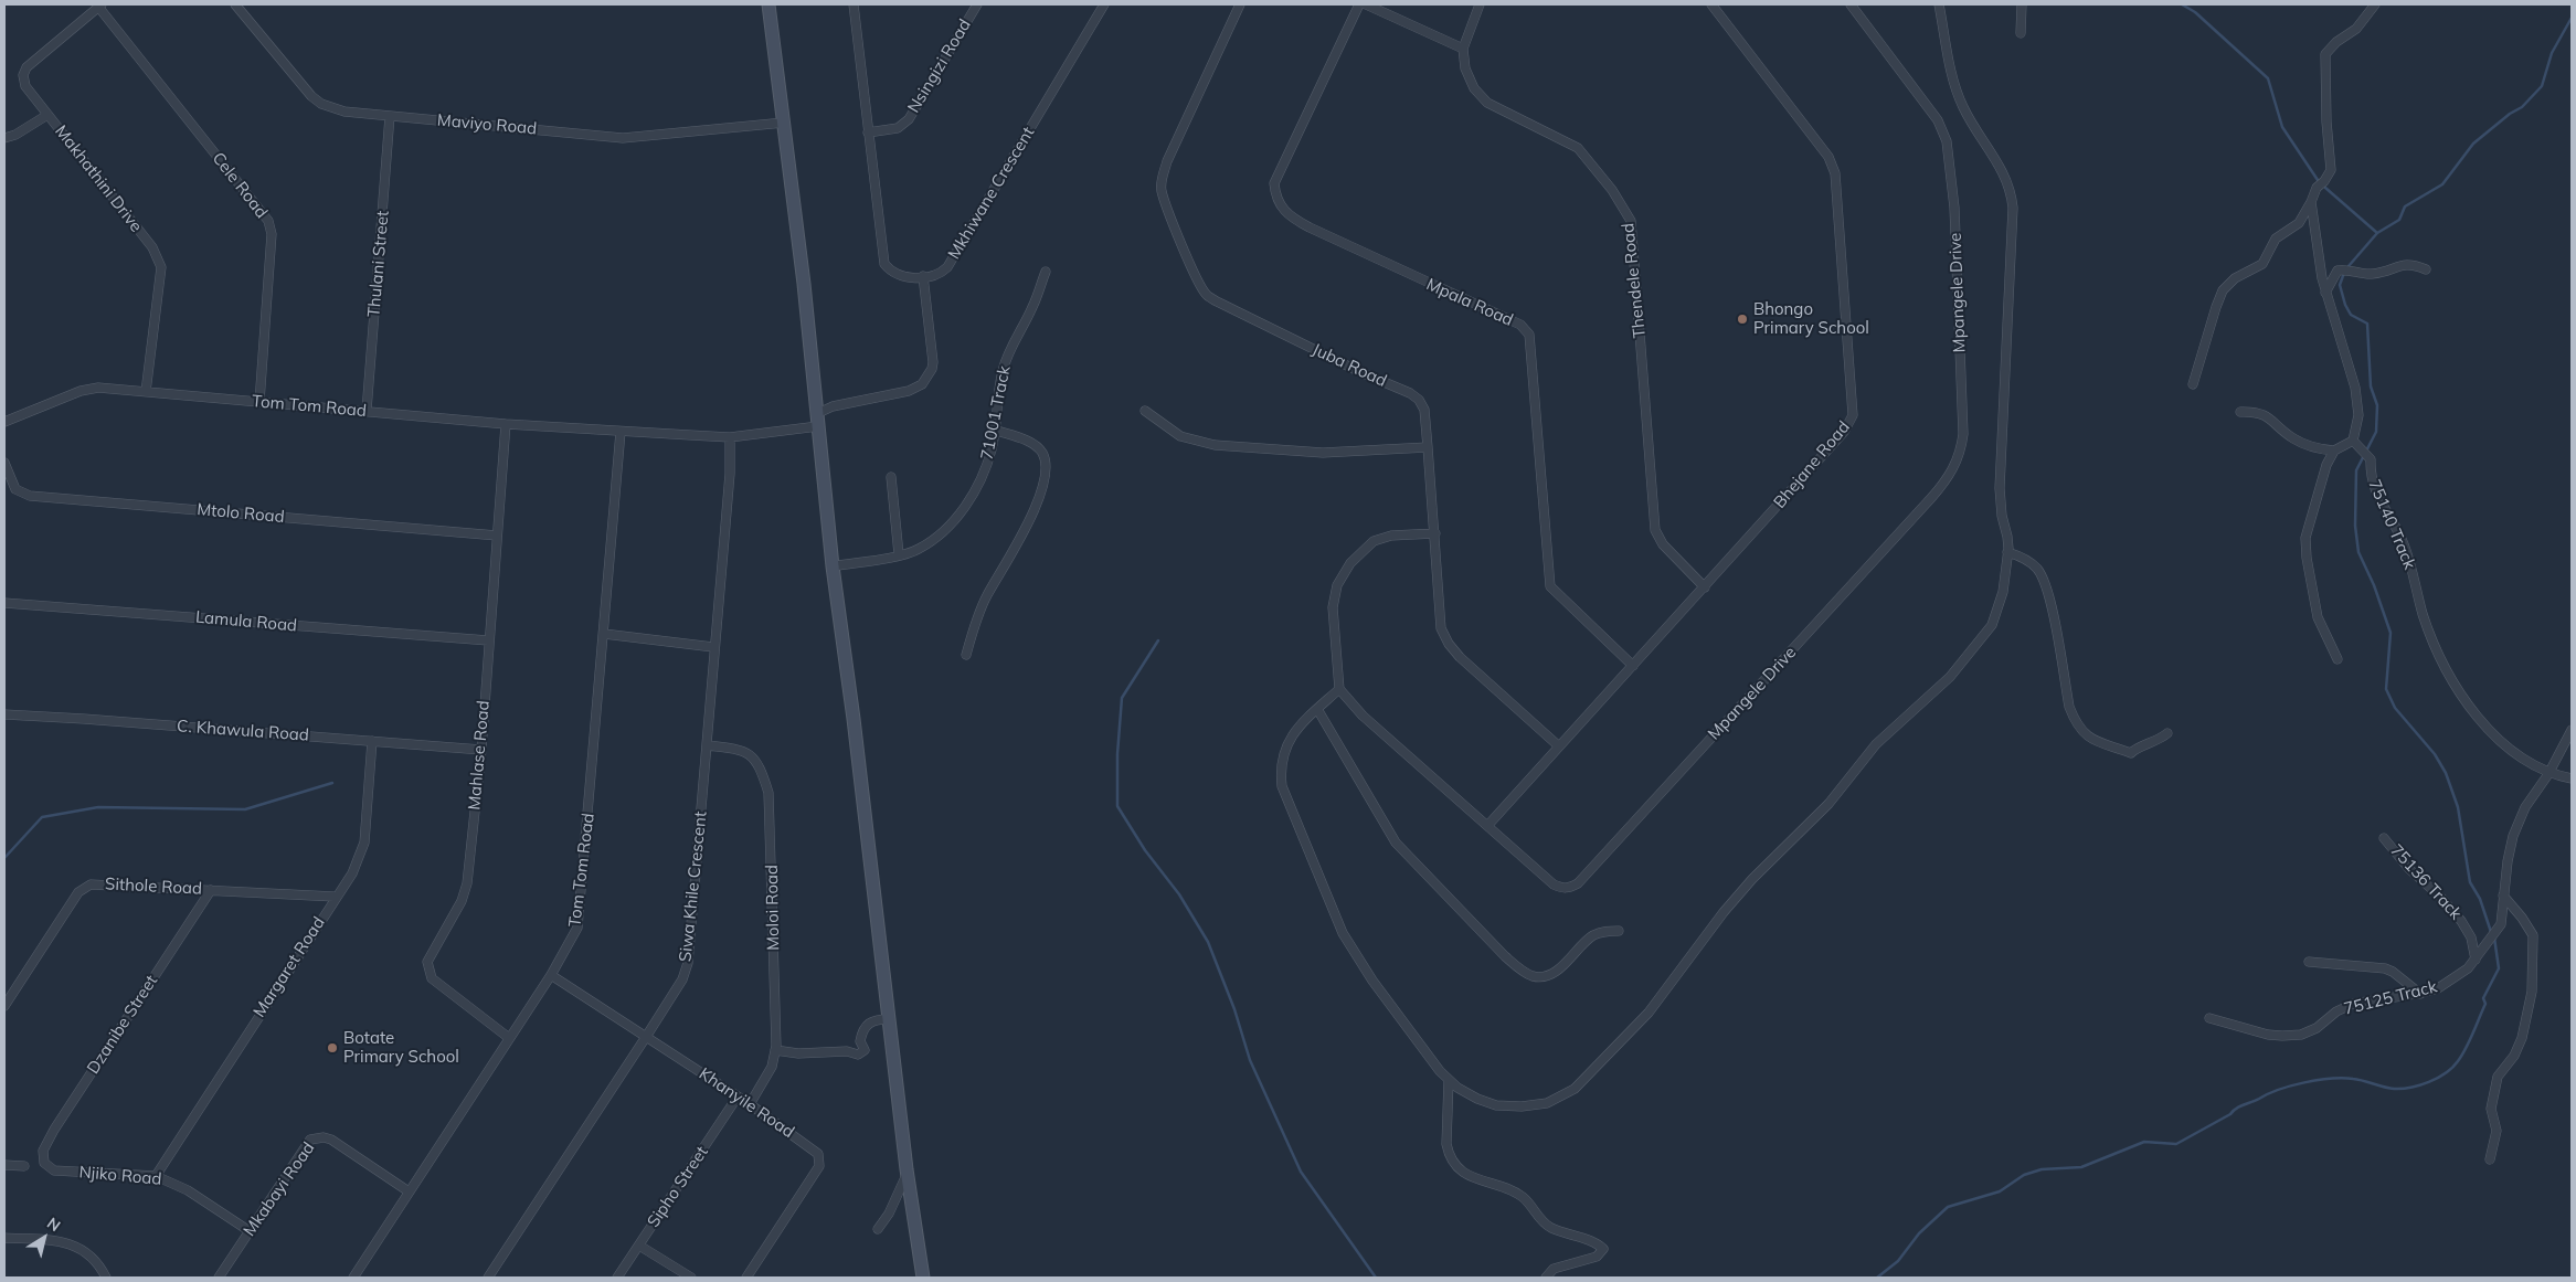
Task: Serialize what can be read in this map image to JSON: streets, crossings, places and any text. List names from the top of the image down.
{
  "streets": {
    "street": [
      "Nsingizi Road",
      "Maviyo Road",
      "Makhathini Drive",
      "Cele Road",
      "Mkhiwane Crescent",
      "Thulani Street",
      "Thendele Road",
      "Mpangele Drive",
      "Mpala Road",
      "Juba Road",
      "Tom Tom Road",
      "71001 Track",
      "Bhejane Road",
      "Mtolo Road",
      "75140 Track",
      "Lamula Road",
      "C. Khawula Road",
      "Mahlase Road",
      "75136 Track",
      "Sithole Road",
      "Siwa Khile Crescent",
      "Moloi Road",
      "Margaret Road",
      "75125 Track",
      "Dzanibe Street",
      "Khanyile Road",
      "Njiko Road",
      "Sipho Street",
      "Mkabayi Road"
    ]
  },
  "crossings": [
    ["Nsingizi Road", "Mkhiwane Crescent"],
    ["Maviyo Road", "Thulani Street"],
    ["Makhathini Drive", "Cele Road"],
    ["Makhathini Drive", "Tom Tom Road"],
    ["Cele Road", "Tom Tom Road"],
    ["Mkhiwane Crescent", "Tom Tom Road"],
    ["Thulani Street", "Tom Tom Road"],
    ["Thendele Road", "Bhejane Road"],
    ["Mpangele Drive", "Bhejane Road"],
    ["Mpala Road", "Bhejane Road"],
    ["Juba Road", "Bhejane Road"],
    ["Tom Tom Road", "Mahlase Road"],
    ["Tom Tom Road", "Siwa Khile Crescent"],
    ["Tom Tom Road", "Khanyile Road"],
    ["Tom Tom Road", "Mkabayi Road"],
    ["Mtolo Road", "Mahlase Road"],
    ["75140 Track", "75125 Track"],
    ["Lamula Road", "Mahlase Road"],
    ["C. Khawula Road", "Mahlase Road"],
    ["C. Khawula Road", "Margaret Road"],
    ["75136 Track", "75125 Track"],
    ["Sithole Road", "Margaret Road"],
    ["Sithole Road", "Dzanibe Street"],
    ["Siwa Khile Crescent", "Moloi Road"],
    ["Siwa Khile Crescent", "Khanyile Road"],
    ["Moloi Road", "Khanyile Road"],
    ["Margaret Road", "Njiko Road"],
    ["Dzanibe Street", "Njiko Road"],
    ["Khanyile Road", "Sipho Street"],
    ["Njiko Road", "Mkabayi Road"]
  ],
  "places": ["Bhongo Primary School", "Botate Primary School"],
  "north": "top right"
}
